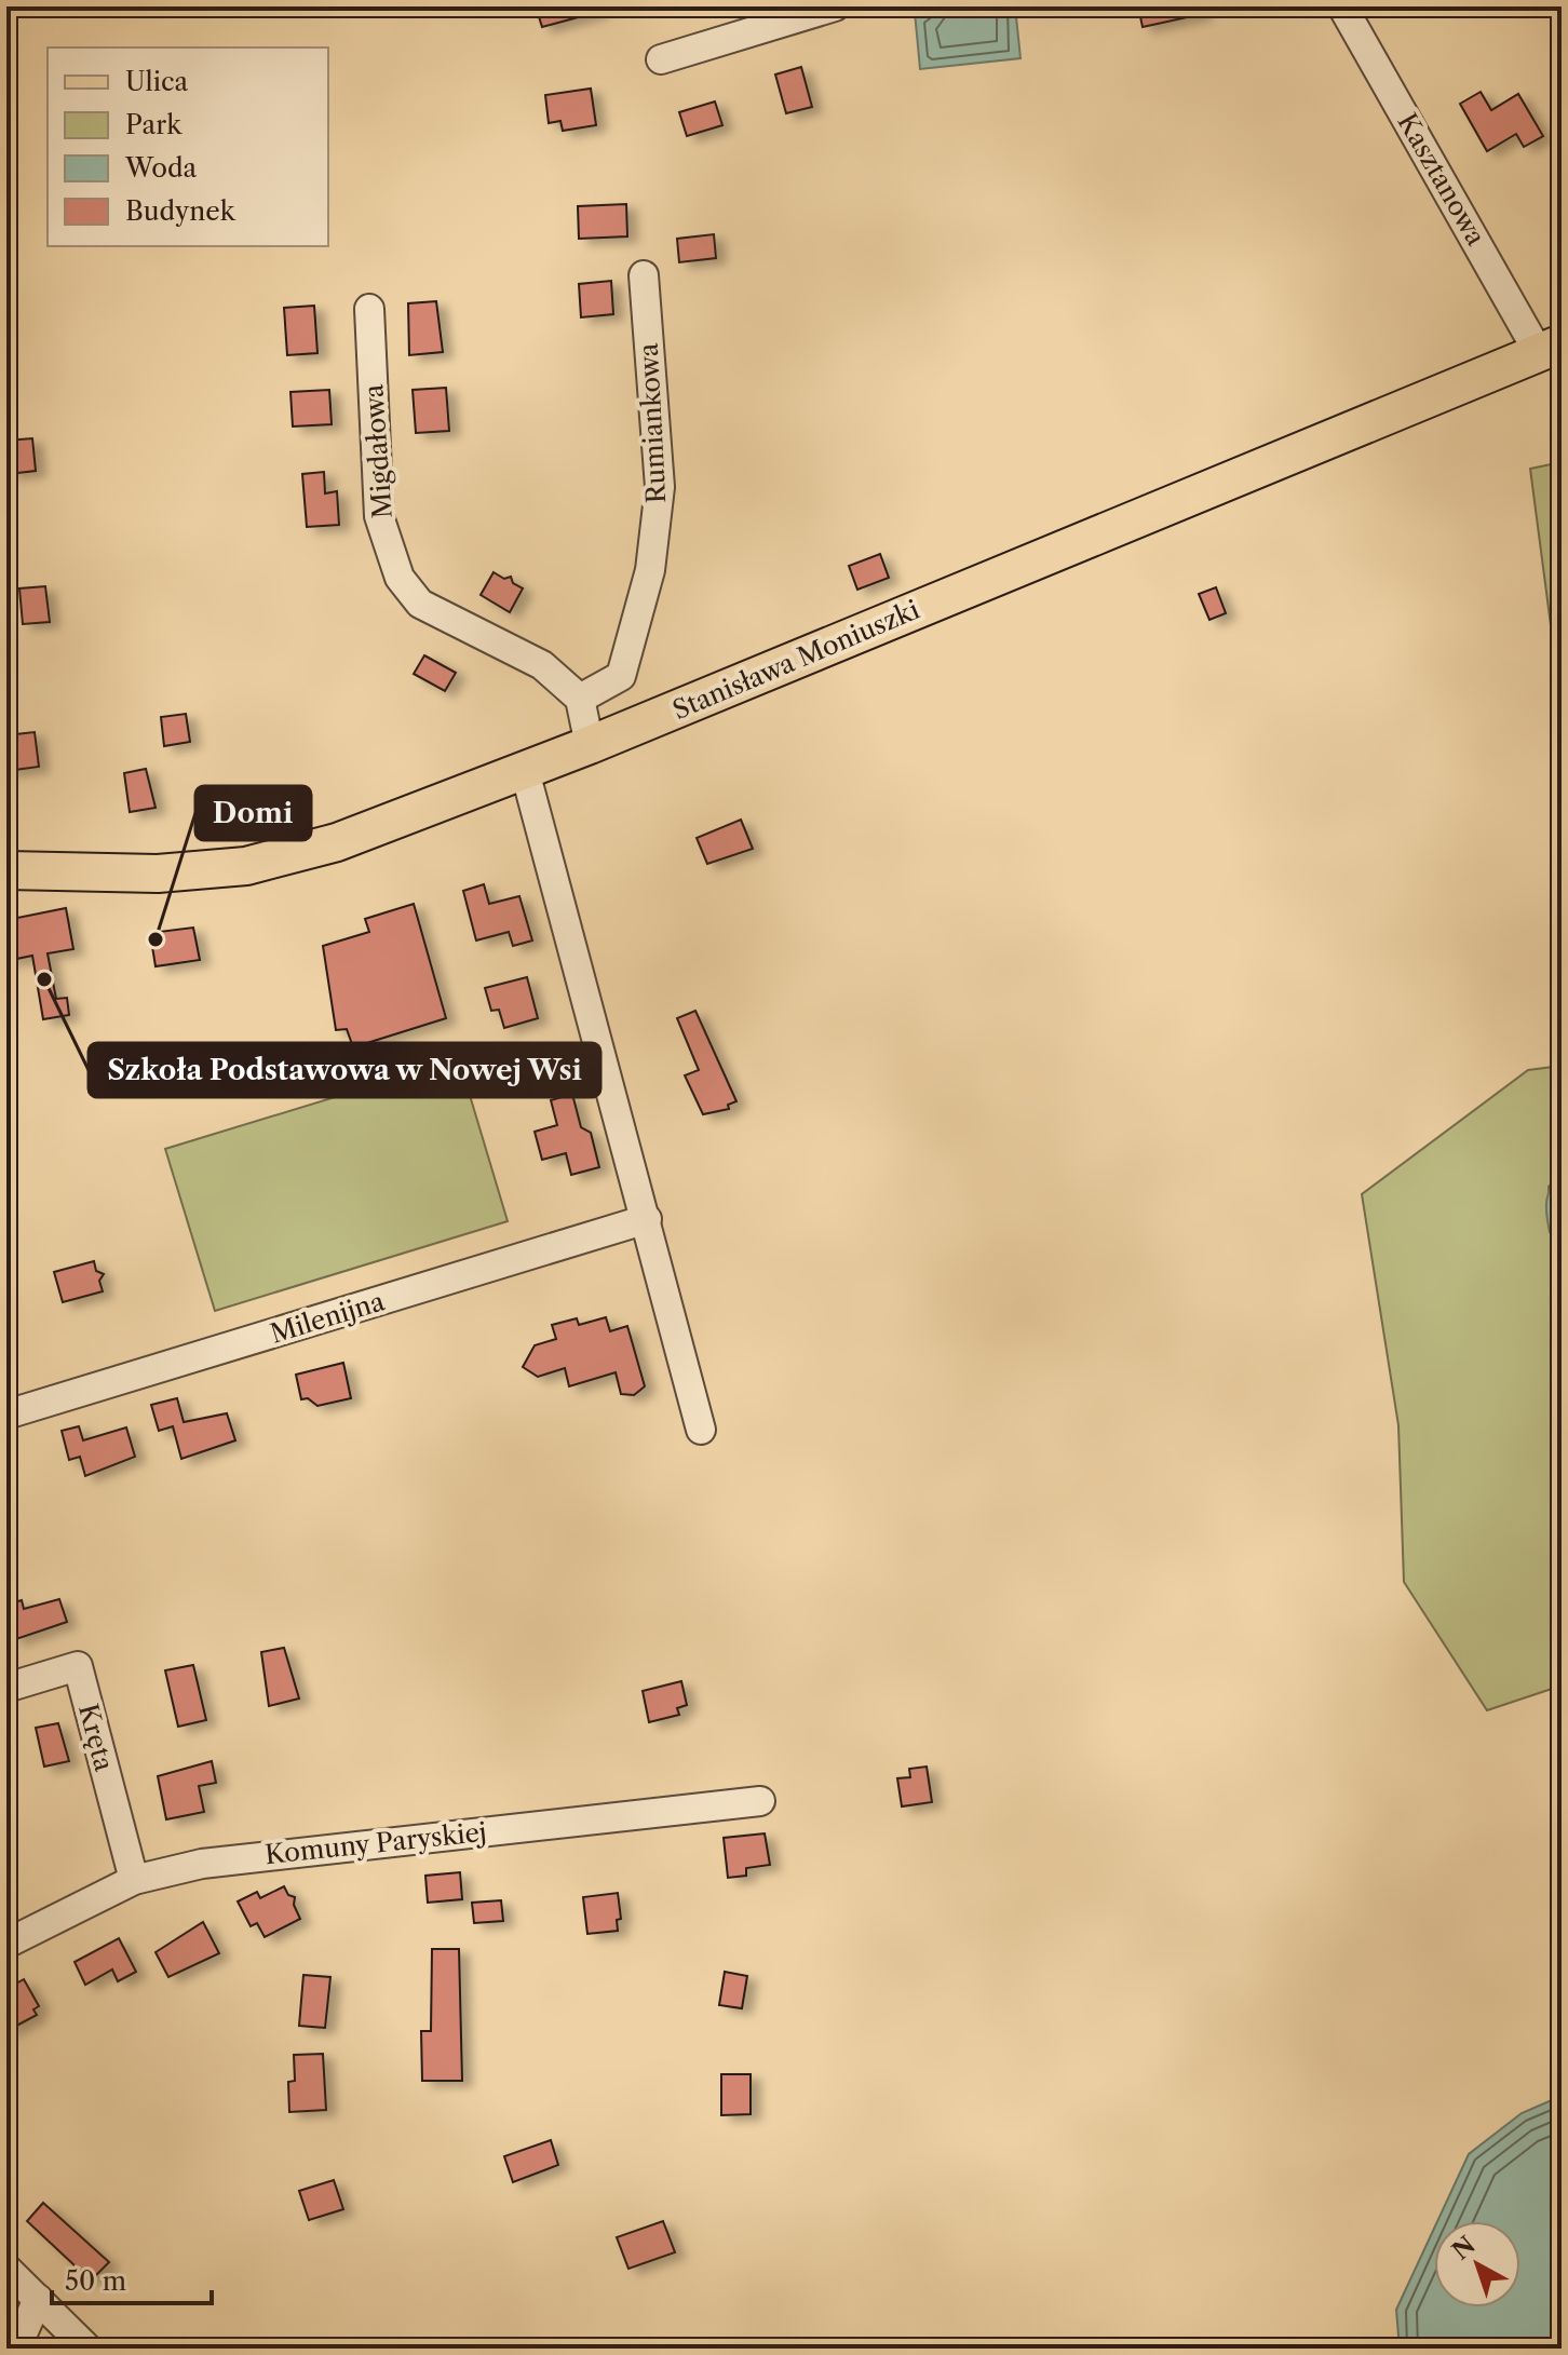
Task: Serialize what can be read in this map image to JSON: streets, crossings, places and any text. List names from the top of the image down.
{
  "streets": {
    "main road": ["Stanisława Moniuszki"],
    "street": [
      "Kasztanowa",
      "Rumiankowa",
      "Migdałowa",
      "Milenijna",
      "Kręta",
      "Komuny Paryskiej"
    ]
  },
  "crossings": [
    ["Kasztanowa", "Stanisława Moniuszki"],
    ["Rumiankowa", "Migdałowa"],
    ["Kręta", "Komuny Paryskiej"]
  ],
  "places": ["Domi", "Szkoła Podstawowa w Nowej Wsi"],
  "legend": [
    "Ulica",
    "Park",
    "Woda",
    "Budynek"
  ],
  "scale_bar": "50 m",
  "north": "top left"
}
